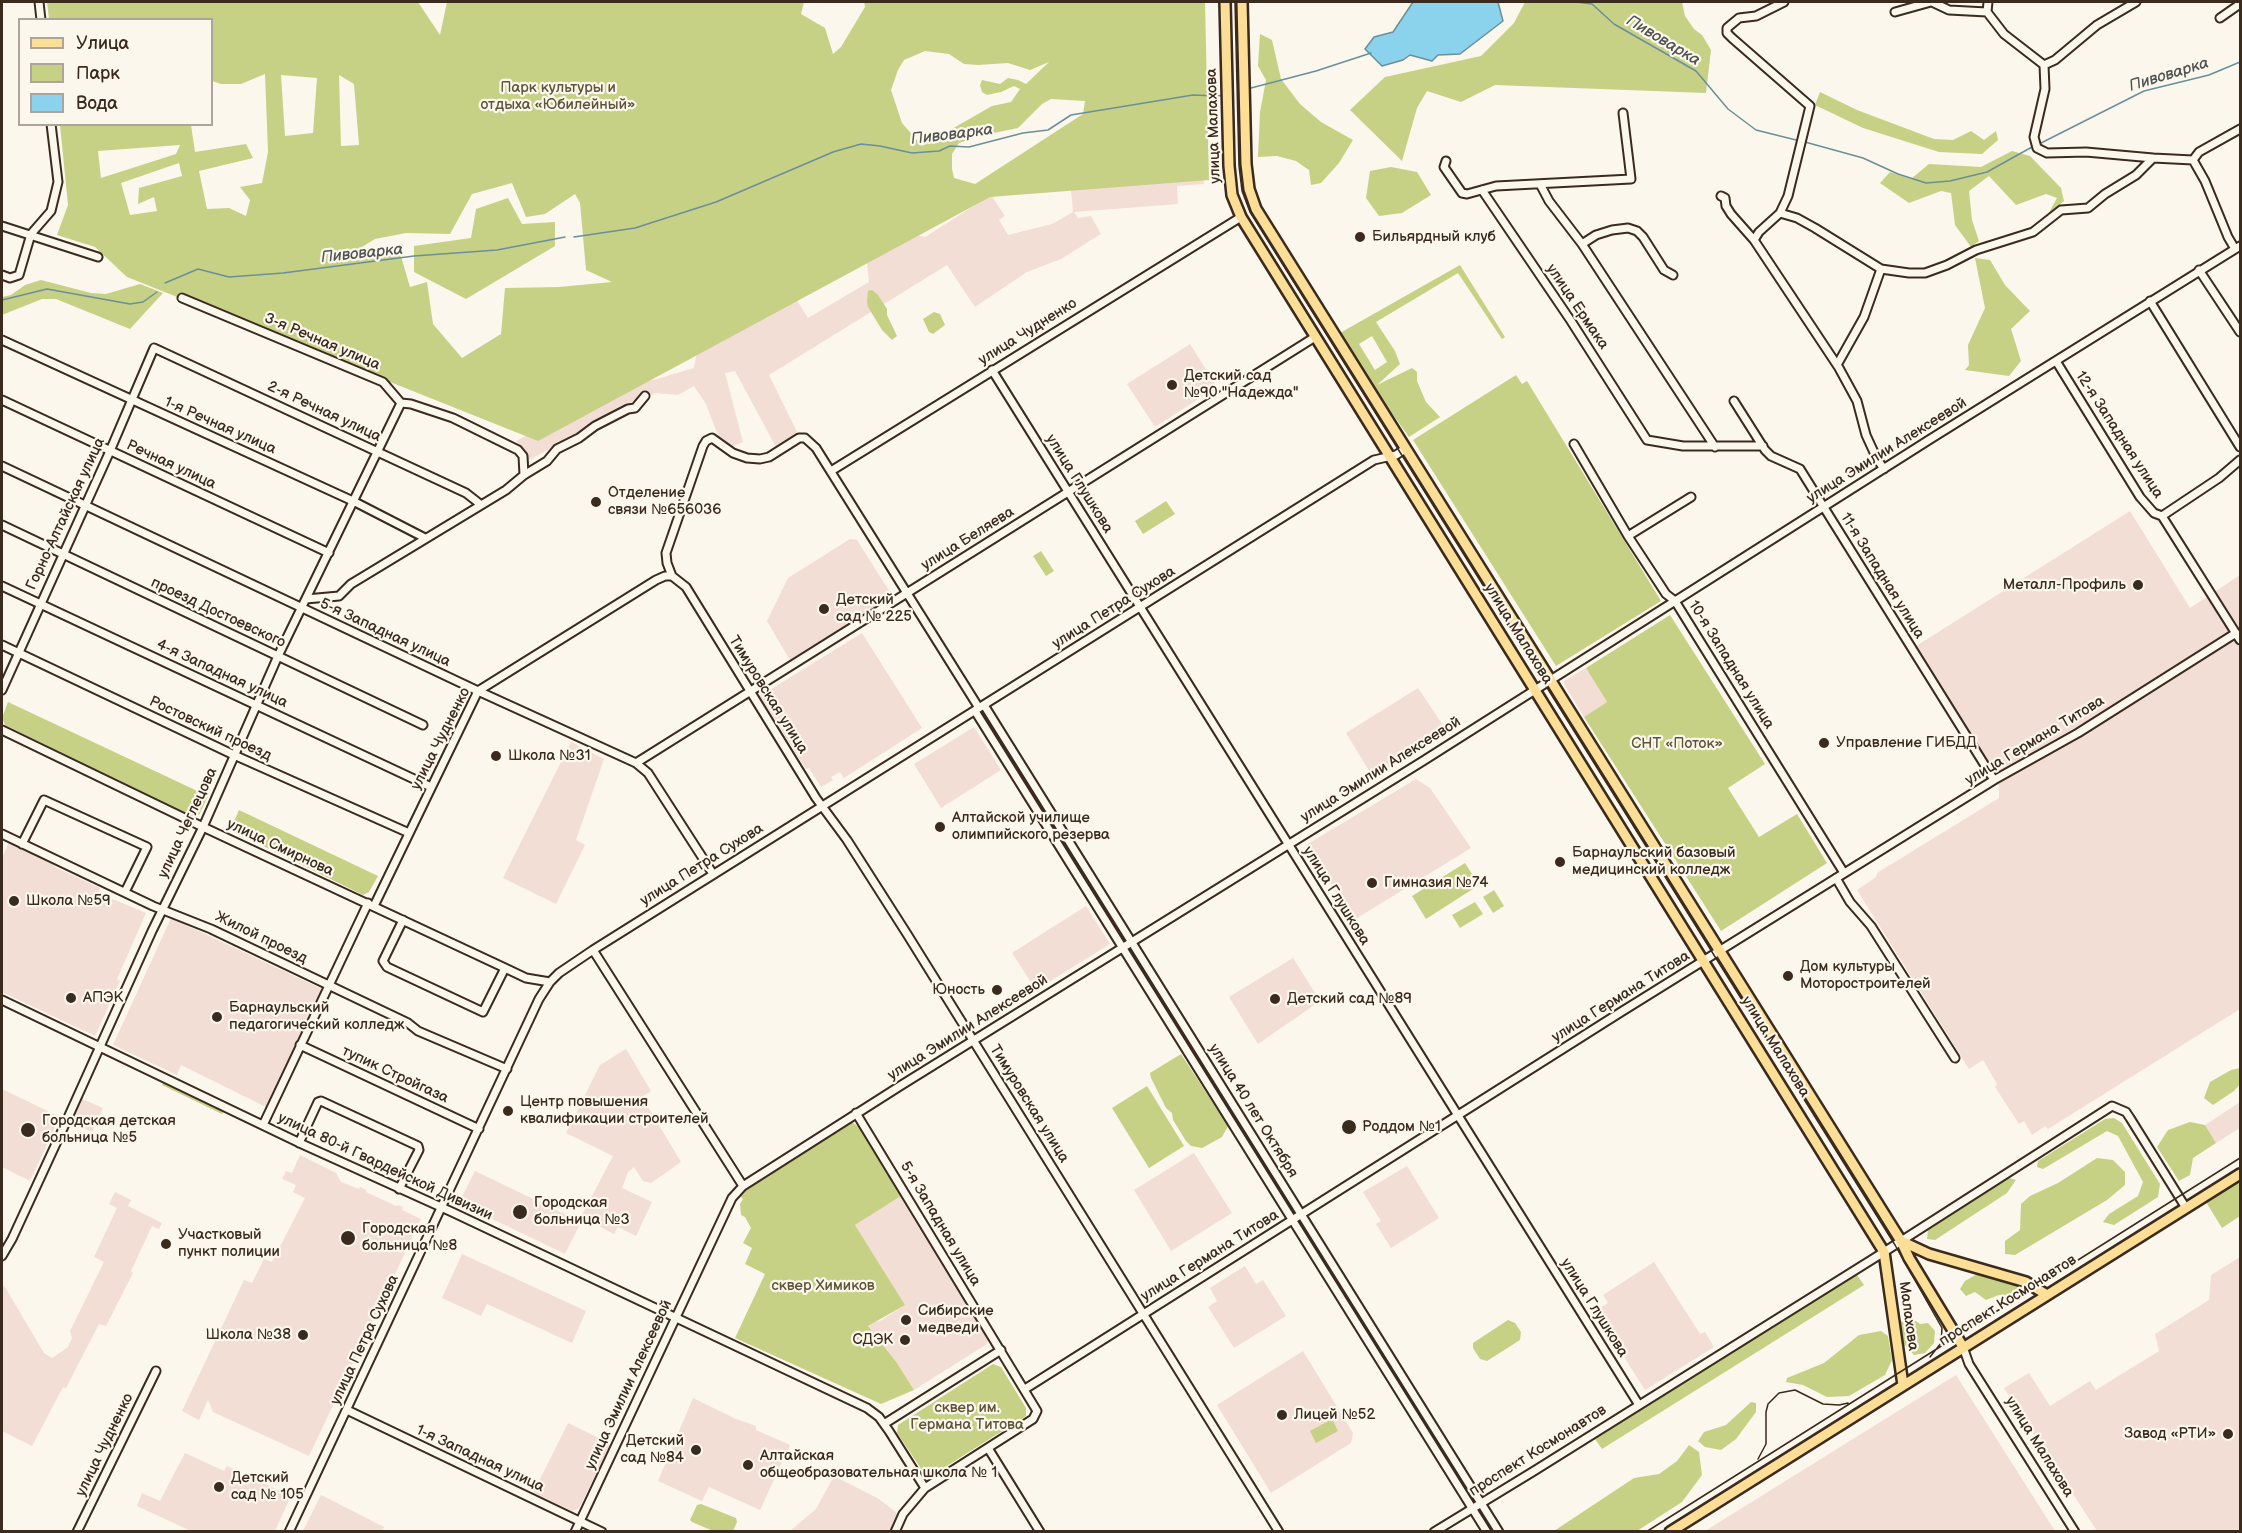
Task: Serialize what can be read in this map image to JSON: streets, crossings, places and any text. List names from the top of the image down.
{
  "streets": {
    "main road": ["улица Малахова", "проспект Космонавтов", "Малахова"],
    "street": [
      "улица Ермака",
      "улица Чудненко",
      "3-я Речная улица",
      "2-я Речная улица",
      "1-я Речная улица",
      "12-я Западная улица",
      "улица Эмилии Алексеевой",
      "Речная улица",
      "улица Глушкова",
      "Горно-Алтайская улица",
      "улица Беляева",
      "11-я Западная улица",
      "улица Петра Сухова",
      "проезд Достоевского",
      "5-я Западная улица",
      "10-я Западная улица",
      "4-я Западная улица",
      "Тимуровская улица",
      "Ростовский проезд",
      "улица Германа Титова",
      "улица Чеглецова",
      "улица Смирнова",
      "Жилой проезд",
      "тупик Стройгаза",
      "улица 40 лет Октября",
      "улица 80-й Гвардейской Дивизии",
      "1-я Западная улица"
    ]
  },
  "crossings": [
    ["улица Малахова", "улица Чудненко"],
    ["улица Малахова", "улица Эмилии Алексеевой"],
    ["улица Малахова", "улица Беляева"],
    ["улица Малахова", "улица Петра Сухова"],
    ["улица Малахова", "улица Германа Титова"],
    ["улица Малахова", "проспект Космонавтов"],
    ["улица Малахова", "Малахова"],
    ["улица Чудненко", "улица Глушкова"],
    ["улица Чудненко", "5-я Западная улица"],
    ["улица Чудненко", "4-я Западная улица"],
    ["улица Чудненко", "Тимуровская улица"],
    ["улица Чудненко", "Ростовский проезд"],
    ["улица Чудненко", "улица Смирнова"],
    ["улица Чудненко", "Жилой проезд"],
    ["улица Чудненко", "тупик Стройгаза"],
    ["улица Чудненко", "улица 40 лет Октября"],
    ["улица Чудненко", "улица 80-й Гвардейской Дивизии"],
    ["3-я Речная улица", "улица Чеглецова"],
    ["2-я Речная улица", "Горно-Алтайская улица"],
    ["2-я Речная улица", "улица Чеглецова"],
    ["1-я Речная улица", "Горно-Алтайская улица"],
    ["1-я Речная улица", "улица Чеглецова"],
    ["12-я Западная улица", "улица Эмилии Алексеевой"],
    ["12-я Западная улица", "улица Германа Титова"],
    ["улица Эмилии Алексеевой", "улица Глушкова"],
    ["улица Эмилии Алексеевой", "11-я Западная улица"],
    ["улица Эмилии Алексеевой", "5-я Западная улица"],
    ["улица Эмилии Алексеевой", "10-я Западная улица"],
    ["улица Эмилии Алексеевой", "Тимуровская улица"],
    ["улица Эмилии Алексеевой", "улица 40 лет Октября"],
    ["улица Эмилии Алексеевой", "улица 80-й Гвардейской Дивизии"],
    ["улица Эмилии Алексеевой", "1-я Западная улица"],
    ["Речная улица", "Горно-Алтайская улица"],
    ["Речная улица", "улица Чеглецова"],
    ["улица Глушкова", "улица Беляева"],
    ["улица Глушкова", "улица Петра Сухова"],
    ["улица Глушкова", "улица Германа Титова"],
    ["улица Глушкова", "проспект Космонавтов"],
    ["Горно-Алтайская улица", "проезд Достоевского"],
    ["Горно-Алтайская улица", "5-я Западная улица"],
    ["Горно-Алтайская улица", "4-я Западная улица"],
    ["Горно-Алтайская улица", "Ростовский проезд"],
    ["улица Беляева", "5-я Западная улица"],
    ["улица Беляева", "Тимуровская улица"],
    ["улица Беляева", "улица 40 лет Октября"],
    ["11-я Западная улица", "улица Германа Титова"],
    ["улица Петра Сухова", "5-я Западная улица"],
    ["улица Петра Сухова", "Тимуровская улица"],
    ["улица Петра Сухова", "улица Смирнова"],
    ["улица Петра Сухова", "Жилой проезд"],
    ["улица Петра Сухова", "тупик Стройгаза"],
    ["улица Петра Сухова", "улица 40 лет Октября"],
    ["улица Петра Сухова", "улица 80-й Гвардейской Дивизии"],
    ["улица Петра Сухова", "1-я Западная улица"],
    ["проезд Достоевского", "улица Чеглецова"],
    ["5-я Западная улица", "улица Чеглецова"],
    ["10-я Западная улица", "улица Германа Титова"],
    ["4-я Западная улица", "улица Чеглецова"],
    ["Тимуровская улица", "улица Германа Титова"],
    ["Тимуровская улица", "улица 40 лет Октября"],
    ["Ростовский проезд", "улица Чеглецова"],
    ["улица Германа Титова", "улица 40 лет Октября"],
    ["улица Чеглецова", "улица Смирнова"],
    ["улица Чеглецова", "Жилой проезд"],
    ["улица Чеглецова", "улица 80-й Гвардейской Дивизии"],
    ["улица 40 лет Октября", "проспект Космонавтов"],
    ["проспект Космонавтов", "Малахова"]
  ],
  "water": ["Пивоварка"],
  "parks": [
    "Парк культуры и отдыха «Юбилейный»",
    "СНТ «Поток»",
    "сквер Химиков",
    "сквер им. Германа Титова"
  ],
  "places": [
    "Бильярдный клуб",
    "Детский сад №90 \"Надежда\"",
    "Отделение связи №656036",
    "Металл-Профиль",
    "Детский сад № 225",
    "Управление ГИБДД",
    "Школа №31",
    "Алтайской училище олимпийского резерва",
    "Барнаульский базовый медицинский колледж",
    "Гимназия №74",
    "Школа №59",
    "Дом культуры Моторостроителей",
    "Юность",
    "АПЭК",
    "Детский сад №89",
    "Барнаульский педагогический колледж",
    "Центр повышения квалификации строителей",
    "Роддом №1",
    "Городская детская больница №5",
    "Городская больница №3",
    "Городская больница №8",
    "Участковый пункт полиции",
    "Сибирские медведи",
    "Школа №38",
    "СДЭК",
    "Лицей №52",
    "Завод «РТИ»",
    "Детский сад №84",
    "Алтайская общеобразовательная школа № 1",
    "Детский сад № 105"
  ],
  "legend": ["Улица", "Парк", "Вода"]
}
